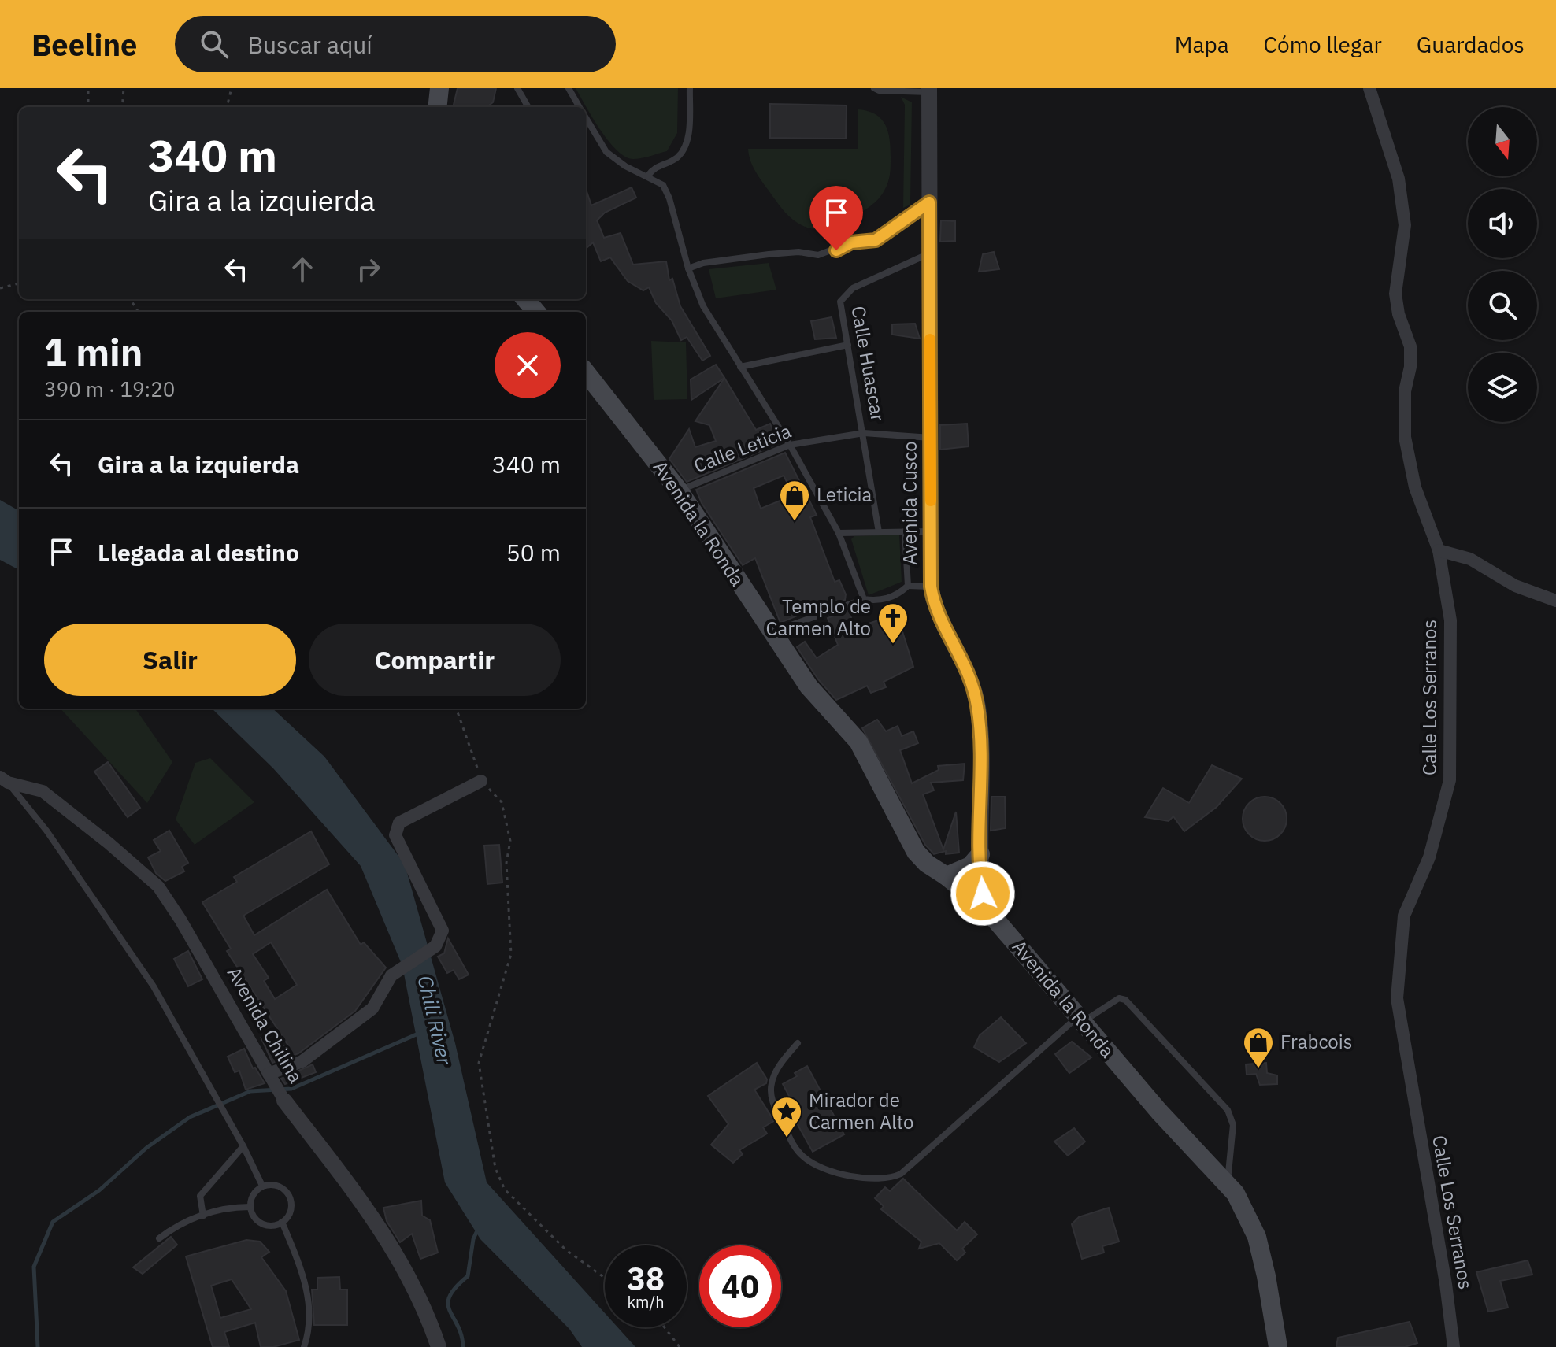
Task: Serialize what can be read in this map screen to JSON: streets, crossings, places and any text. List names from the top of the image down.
{
  "streets": {
    "main road": ["Avenida la Ronda"],
    "street": ["Avenida Cusco", "Calle Los Serranos", "Avenida Chilina"],
    "lane": ["Calle Huascar", "Calle Leticia"]
  },
  "crossings": [
    ["Calle Huascar", "Calle Leticia"],
    ["Calle Huascar", "Avenida Cusco"],
    ["Calle Leticia", "Avenida Cusco"],
    ["Calle Leticia", "Avenida la Ronda"],
    ["Avenida Cusco", "Avenida la Ronda"]
  ],
  "water": ["Chili River"],
  "places": {
    "shop": ["Leticia", "Frabcois"],
    "church": ["Templo de Carmen Alto"],
    "place": ["Mirador de Carmen Alto"]
  },
  "north": "bottom",
  "page": {
    "header": "Beeline",
    "search": "Buscar aquí",
    "nav": ["Mapa", "Cómo llegar", "Guardados"],
    "turn": ["340 m", "Gira a la izquierda"],
    "heading": ["1 min", "390 m · 19:20"],
    "list": [
      {
        "name": "Gira a la izquierda",
        "value": "340 m"
      },
      {
        "name": "Llegada al destino",
        "value": "50 m"
      }
    ],
    "buttons": ["Salir", "Compartir"],
    "speed": "38 km/h",
    "limit": "40"
  }
}
